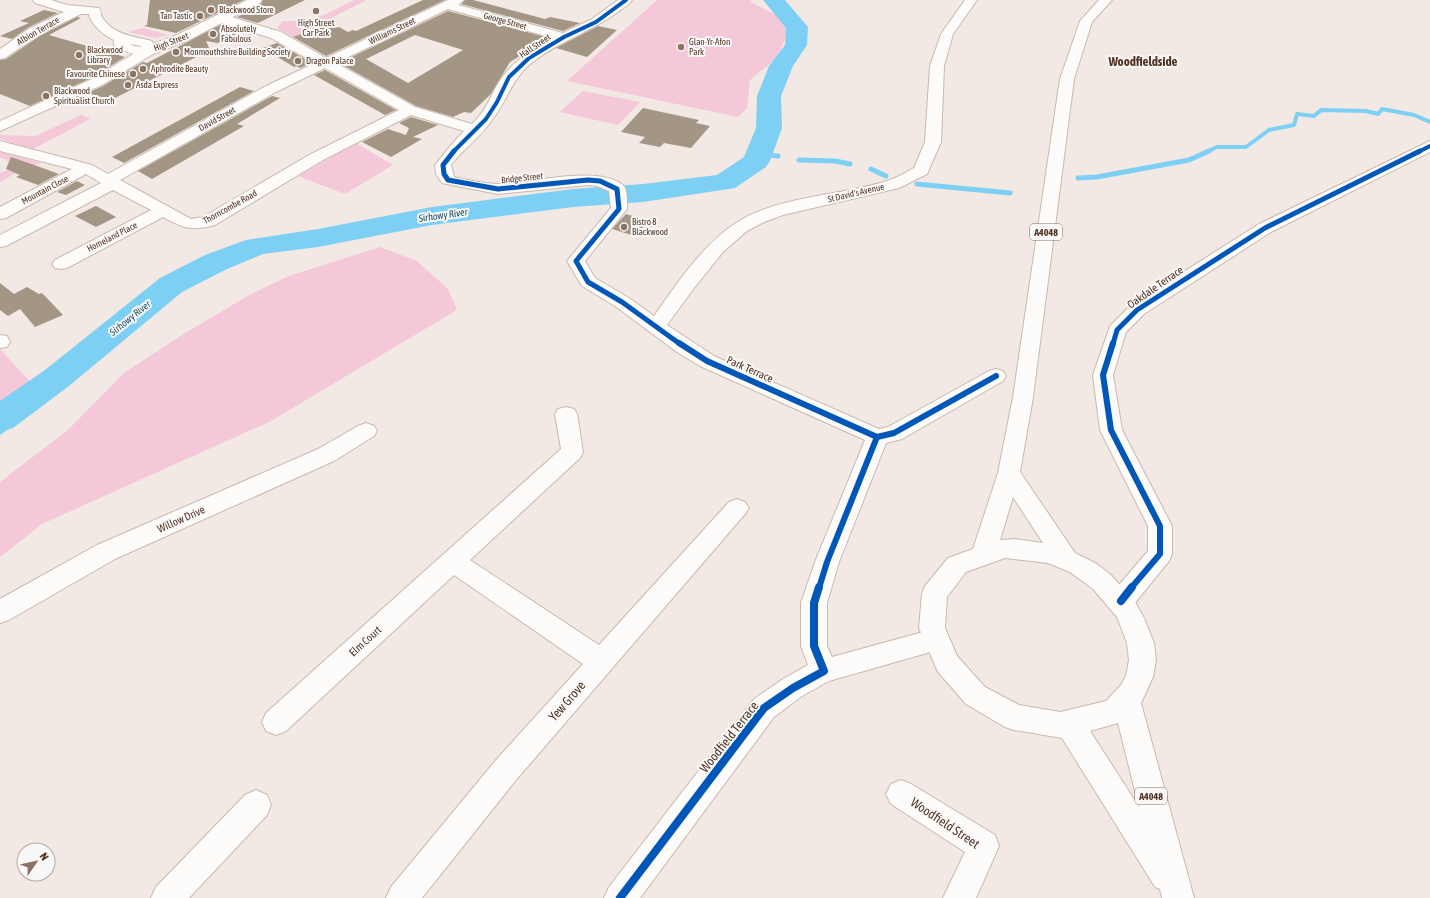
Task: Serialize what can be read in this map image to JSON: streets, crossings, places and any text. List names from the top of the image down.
{
  "streets": {
    "street": [
      "George Street",
      "Albion Terrace",
      "Williams Street",
      "High Street",
      "Hall Street",
      "David Street",
      "Bridge Street",
      "Mountain Close",
      "St David's Avenue",
      "Thorncombe Road",
      "A4048",
      "Homeland Place",
      "Oakdale Terrace",
      "Park Terrace",
      "Willow Drive",
      "Elm Court",
      "Yew Grove",
      "Woodfield Terrace",
      "Woodfield Street"
    ]
  },
  "crossings": [
    ["George Street", "Williams Street"],
    ["George Street", "Hall Street"],
    ["Williams Street", "David Street"],
    ["Hall Street", "Bridge Street"],
    ["David Street", "Thorncombe Road"],
    ["Bridge Street", "Park Terrace"],
    ["Mountain Close", "Thorncombe Road"],
    ["St David's Avenue", "Park Terrace"],
    ["Thorncombe Road", "Homeland Place"]
  ],
  "districts": ["Woodfieldside"],
  "water": ["Sirhowy River"],
  "places": [
    "Blackwood Store",
    "High Street Car Park",
    "Tan Tastic",
    "Absolutely Fabulous",
    "Glan-Yr-Afon Park",
    "Monmouthshire Building Society",
    "Blackwood Library",
    "Dragon Palace",
    "Aphrodite Beauty",
    "Favourite Chinese",
    "Asda Express",
    "Blackwood Spiritualist Church",
    "Bistro 8 Blackwood"
  ],
  "north": "top right"
}
